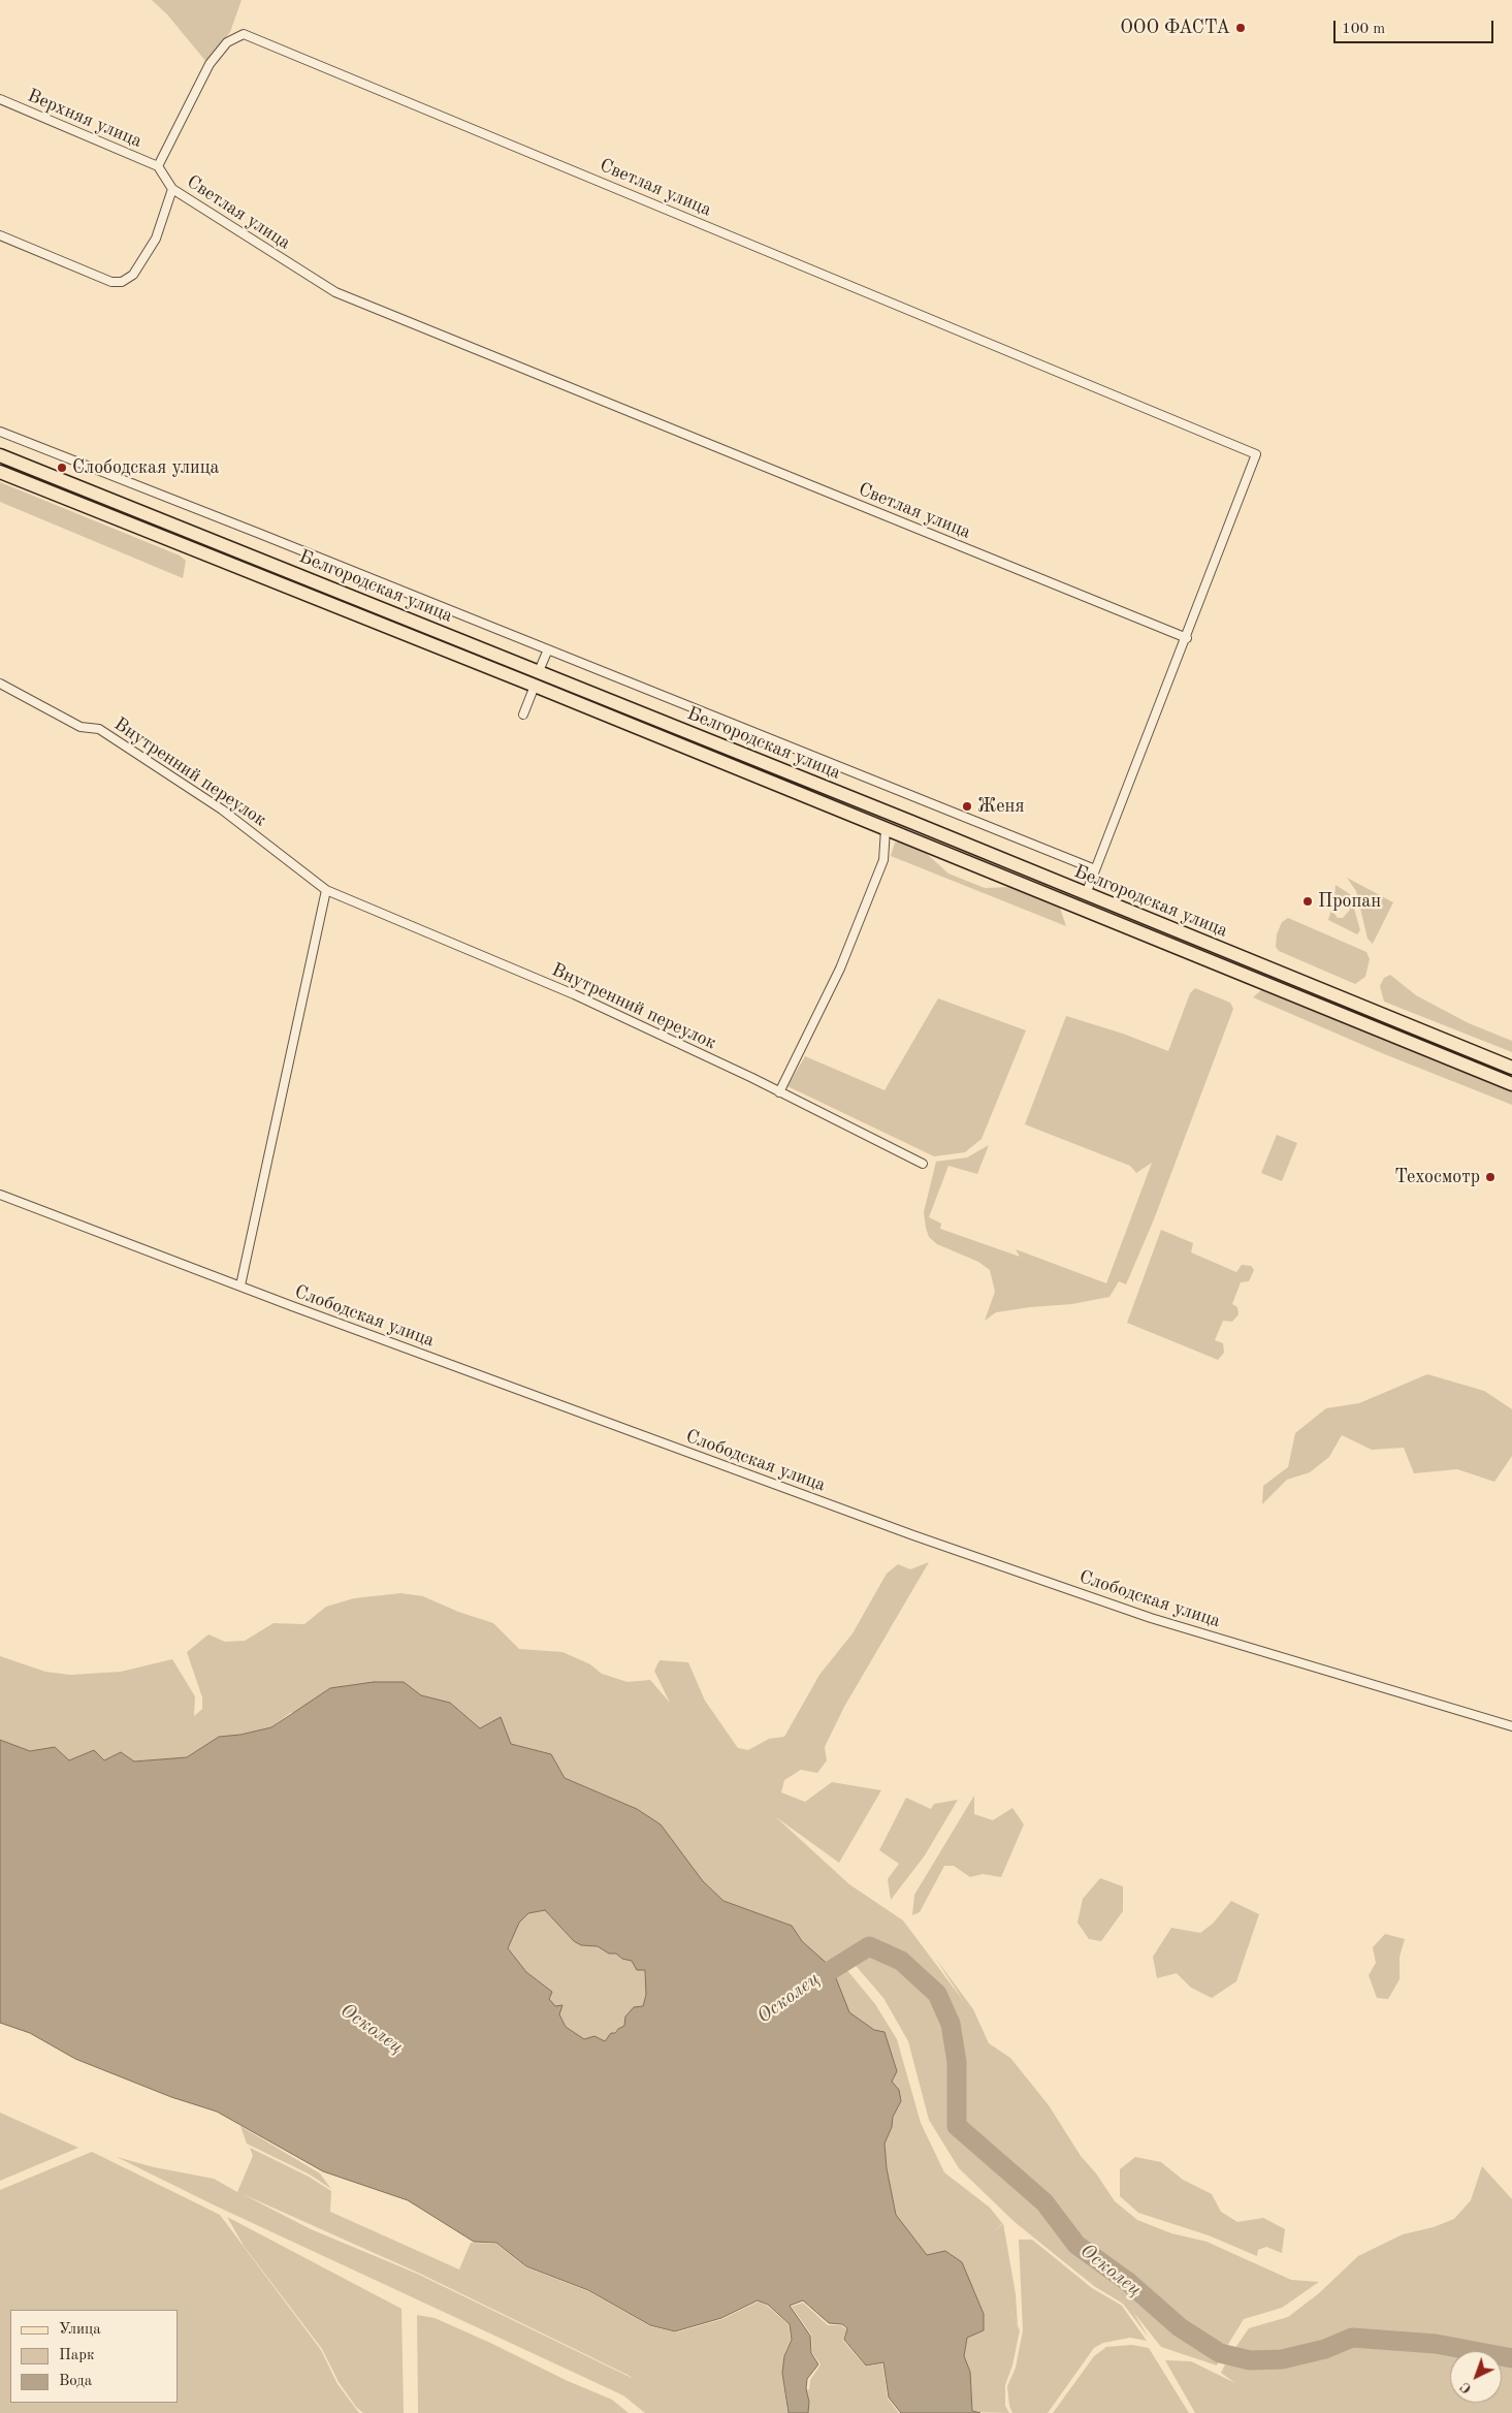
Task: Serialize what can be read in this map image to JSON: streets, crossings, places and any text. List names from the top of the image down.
{
  "streets": {
    "main road": ["Белгородская улица"],
    "street": [
      "Верхняя улица",
      "Светлая улица",
      "Внутренний переулок",
      "Слободская улица"
    ]
  },
  "crossings": [
    ["Верхняя улица", "Светлая улица"]
  ],
  "water": ["Осколец"],
  "places": [
    "ООО ФАСТА",
    "Слободская улица",
    "Женя",
    "Пропан",
    "Техосмотр"
  ],
  "legend": ["Улица", "Парк", "Вода"],
  "scale_bar": "100 m",
  "north": "bottom left"
}
